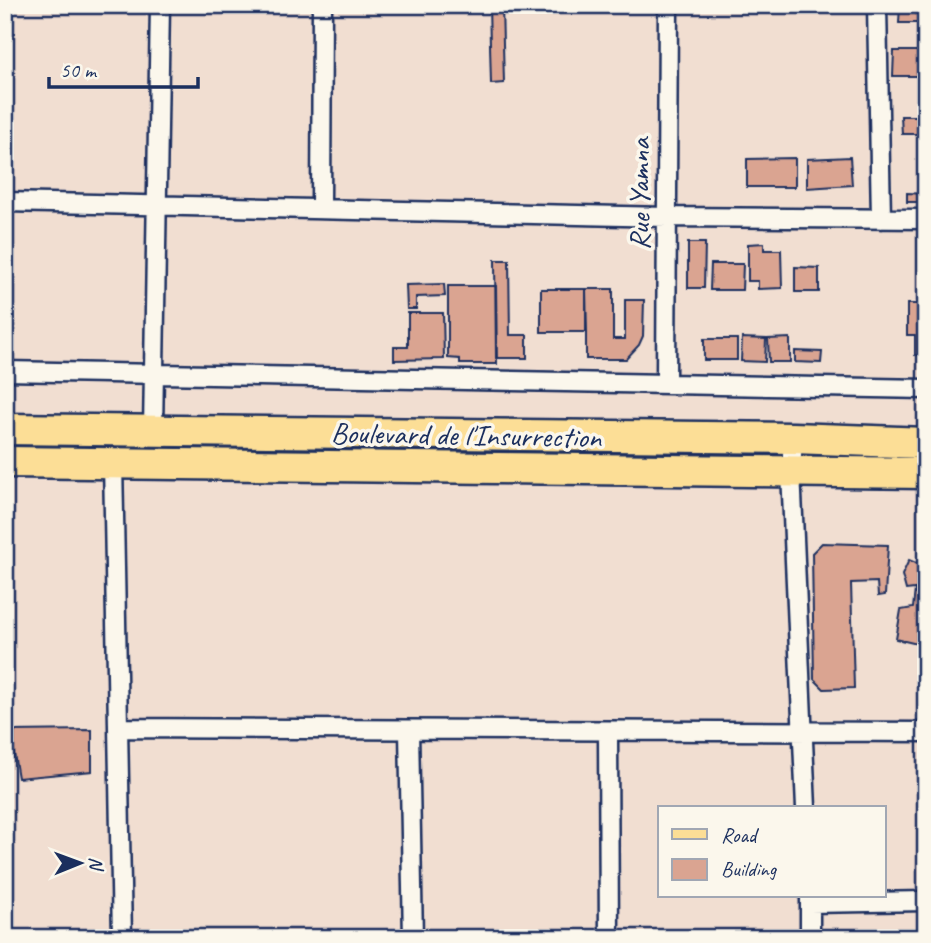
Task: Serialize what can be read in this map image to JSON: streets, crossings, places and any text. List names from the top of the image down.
{
  "streets": {
    "main road": ["Boulevard de l'Insurrection"],
    "street": ["Rue Yamna"]
  },
  "legend": ["Road", "Building"],
  "scale_bar": "50 m",
  "north": "right"
}
